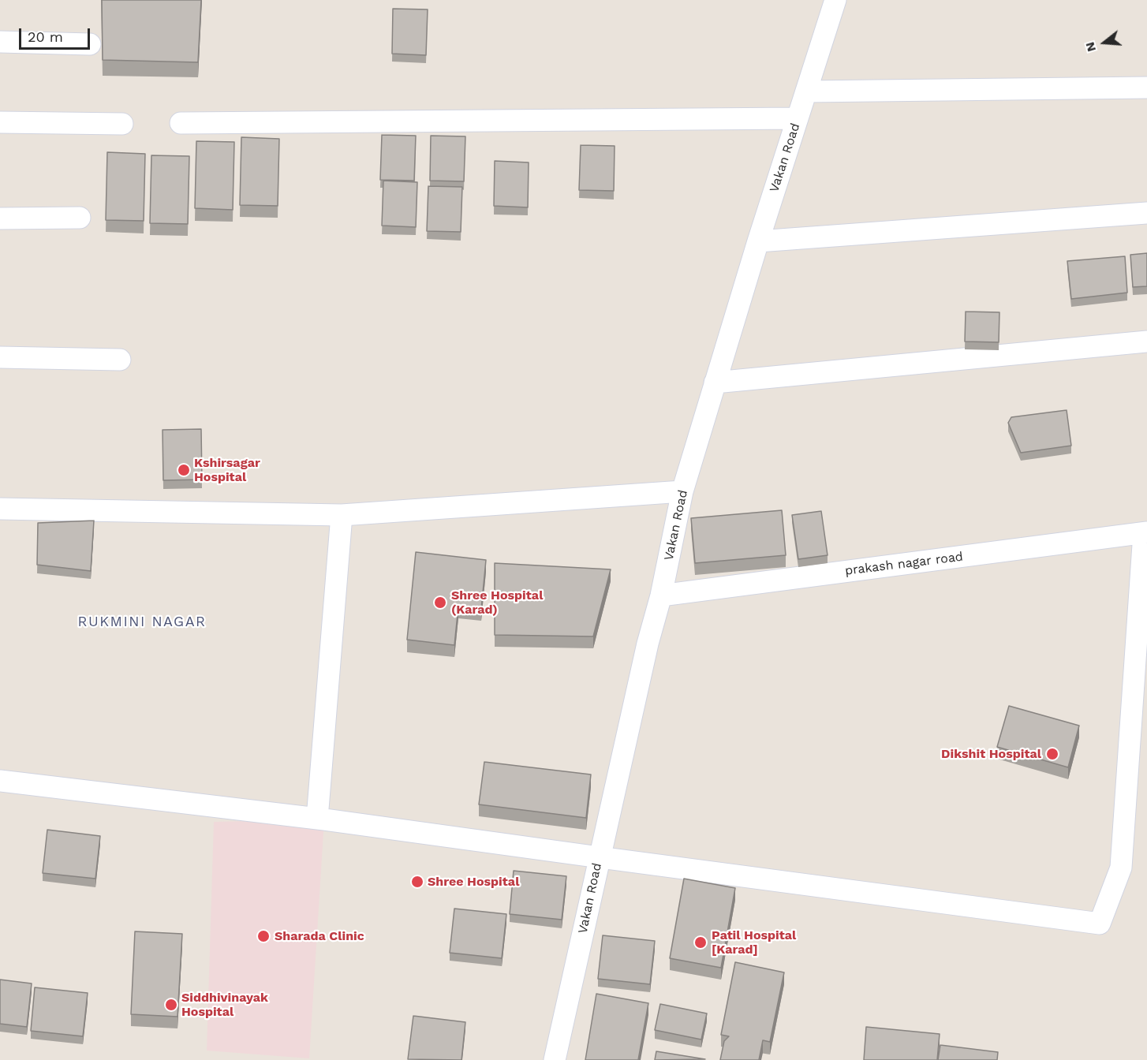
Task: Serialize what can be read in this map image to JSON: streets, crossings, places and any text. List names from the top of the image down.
{
  "streets": {
    "street": ["Vakan Road", "prakash nagar road"]
  },
  "crossings": [
    ["Vakan Road", "prakash nagar road"]
  ],
  "districts": ["RUKMINI NAGAR"],
  "places": [
    "Kshirsagar Hospital",
    "Shree Hospital (Karad)",
    "Dikshit Hospital",
    "Shree Hospital",
    "Sharada Clinic",
    "Patil Hospital [Karad]",
    "Siddhivinayak Hospital"
  ],
  "scale_bar": "20 m",
  "north": "left"
}
